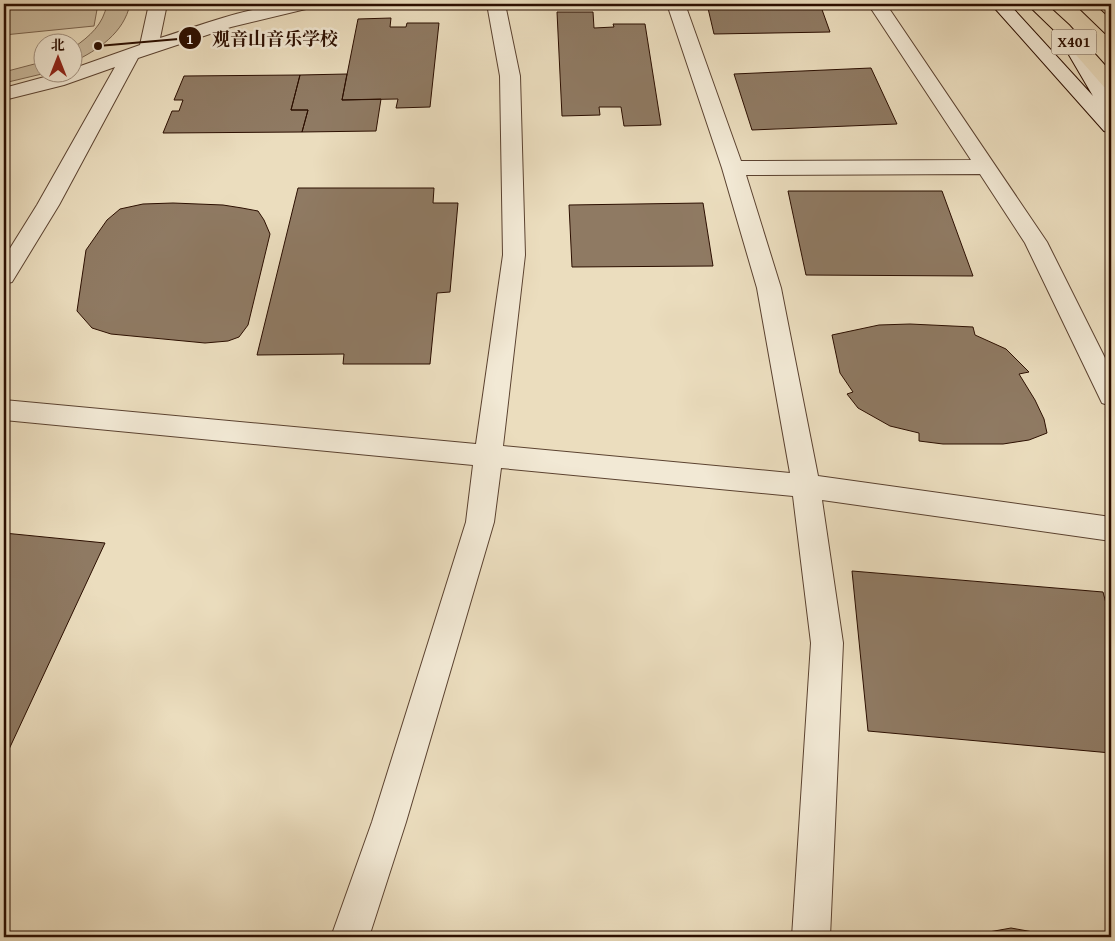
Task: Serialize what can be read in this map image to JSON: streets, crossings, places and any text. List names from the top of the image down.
{
  "streets": {
    "main road": ["X401"]
  },
  "places": ["观音山音乐学校"],
  "north": "top"
}
